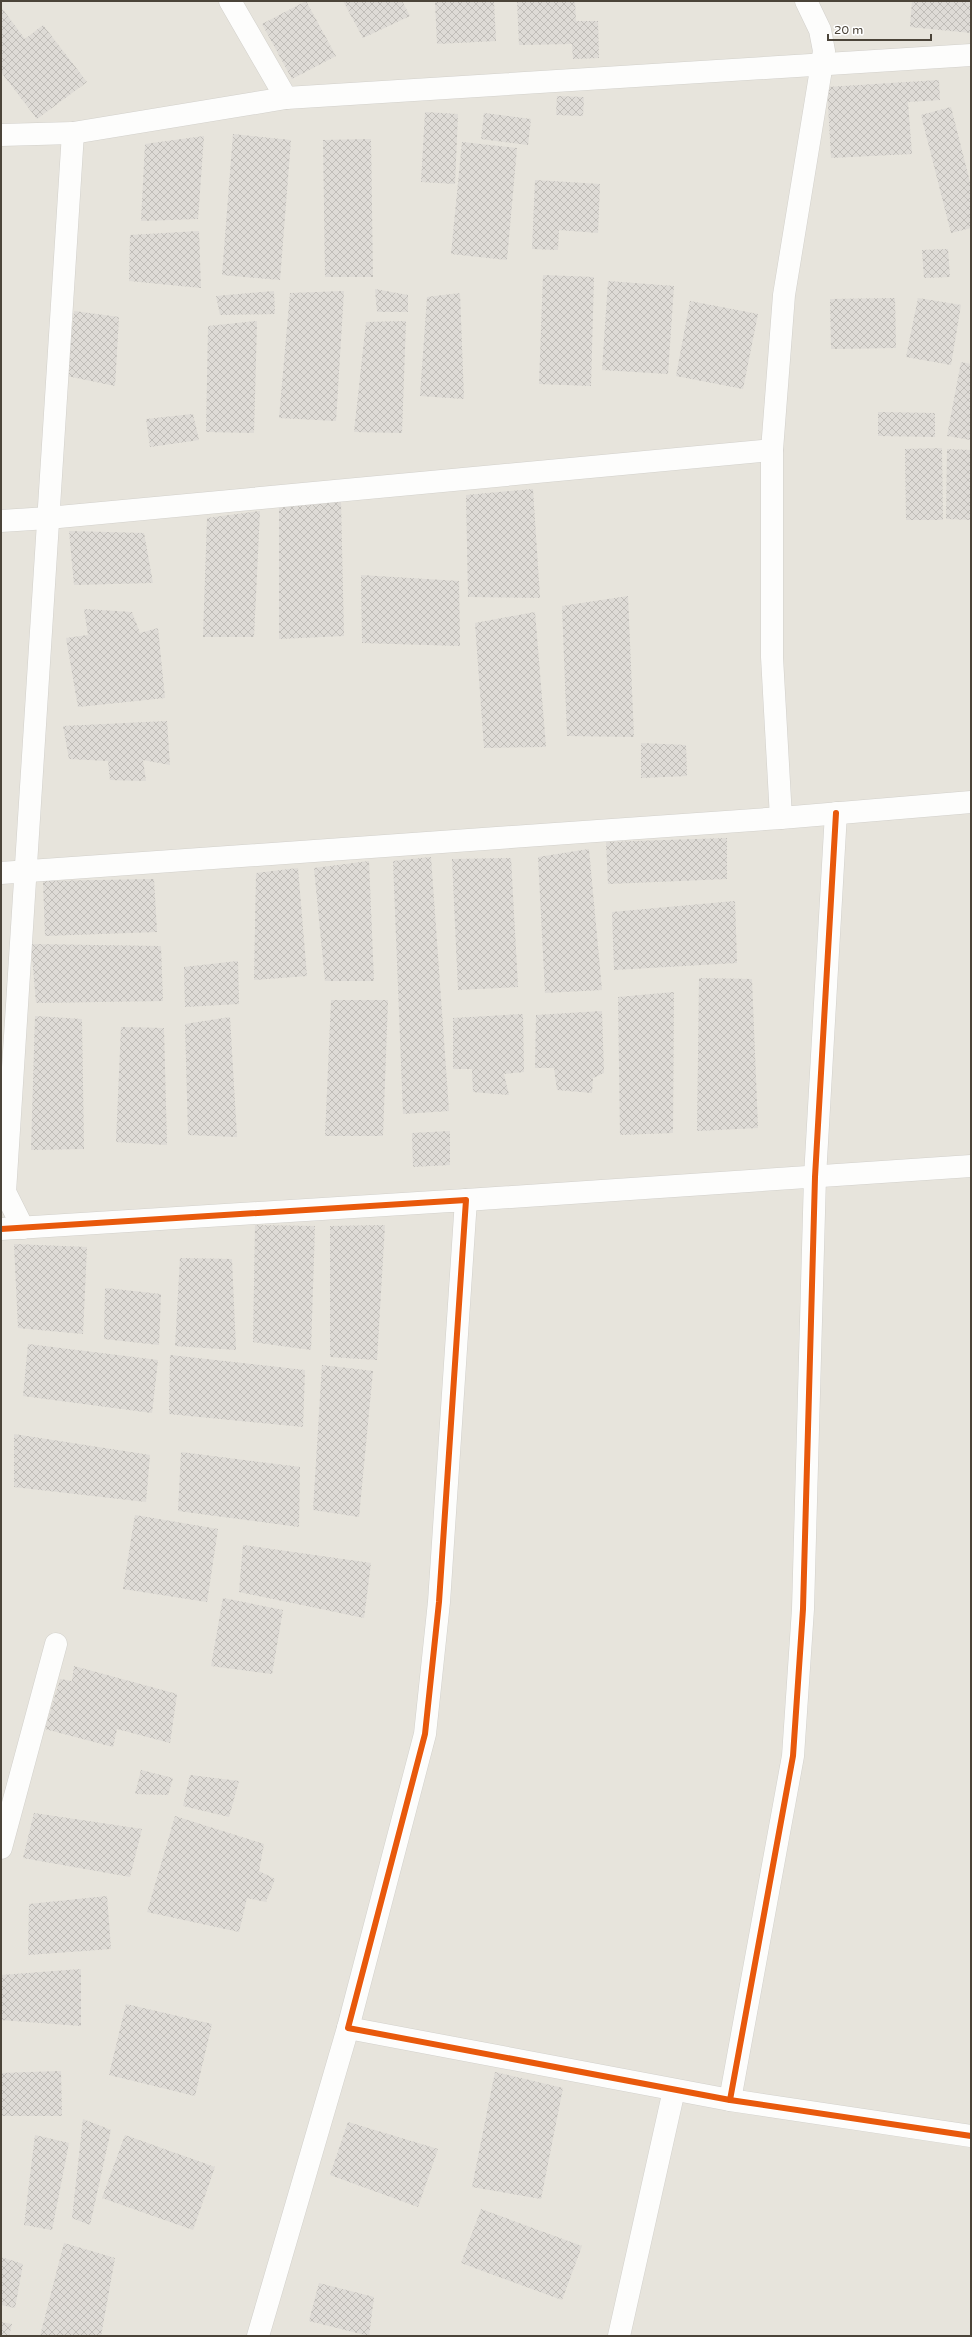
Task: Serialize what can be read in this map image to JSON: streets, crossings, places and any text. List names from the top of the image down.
{
  "scale_bar": "20 m"
}
